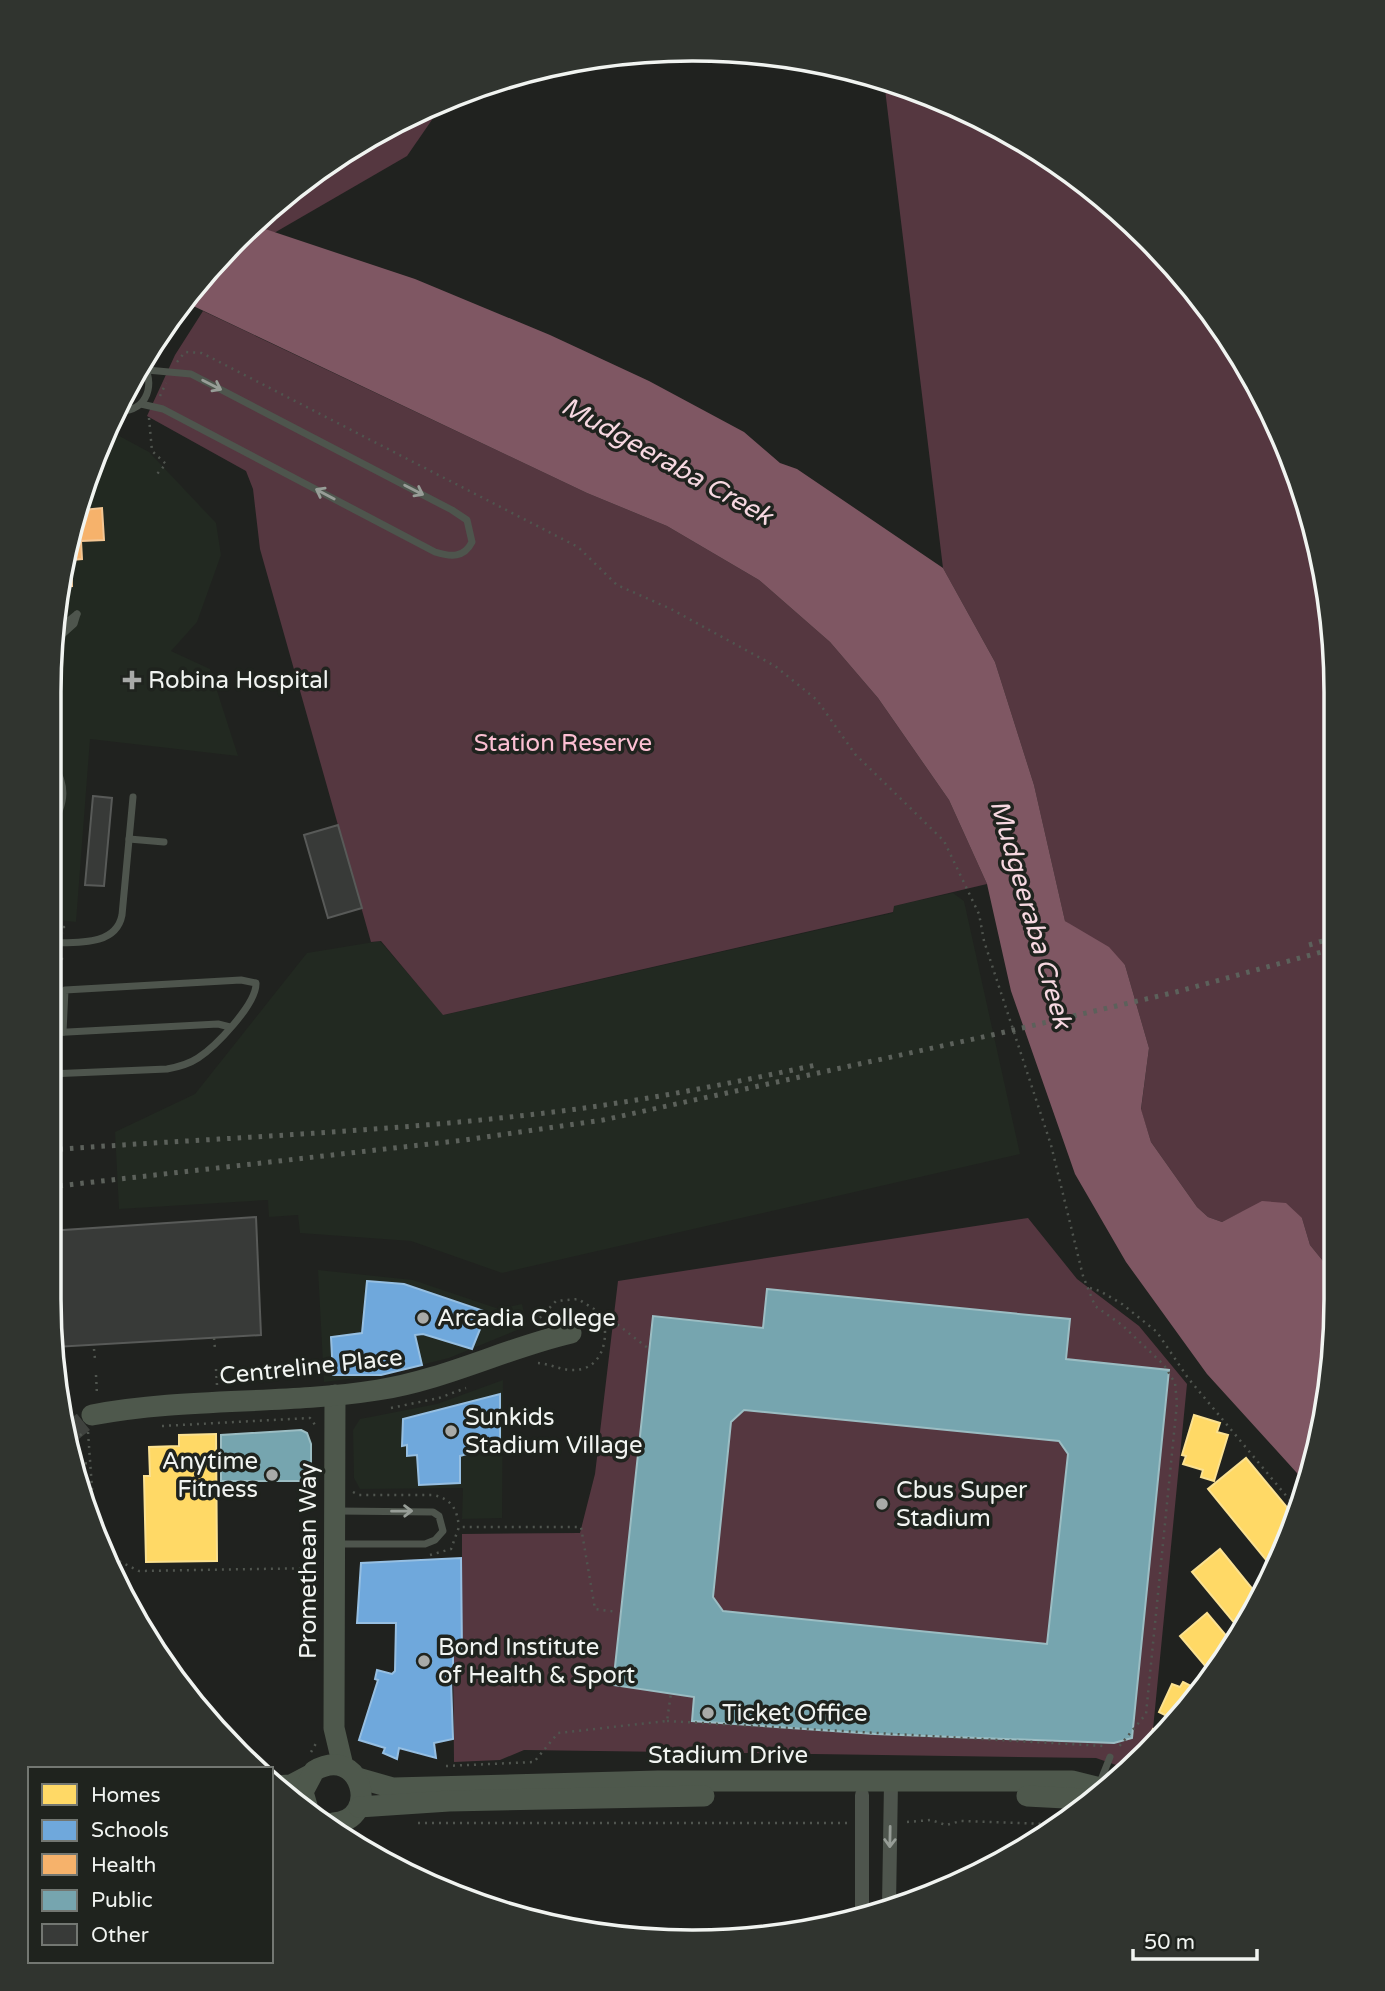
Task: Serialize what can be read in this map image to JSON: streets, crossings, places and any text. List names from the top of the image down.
{
  "streets": {
    "street": ["Centreline Place", "Promethean Way", "Stadium Drive"]
  },
  "crossings": [
    ["Centreline Place", "Promethean Way"]
  ],
  "water": ["Mudgeeraba Creek"],
  "parks": ["Station Reserve"],
  "places": {
    "health": ["Robina Hospital"],
    "other": [
      "Arcadia College",
      "Sunkids Stadium Village",
      "Anytime Fitness",
      "Cbus Super Stadium",
      "Bond Institute of Health & Sport",
      "Ticket Office"
    ]
  },
  "legend": [
    "Homes",
    "Schools",
    "Health",
    "Public",
    "Other"
  ],
  "scale_bar": "50 m"
}
